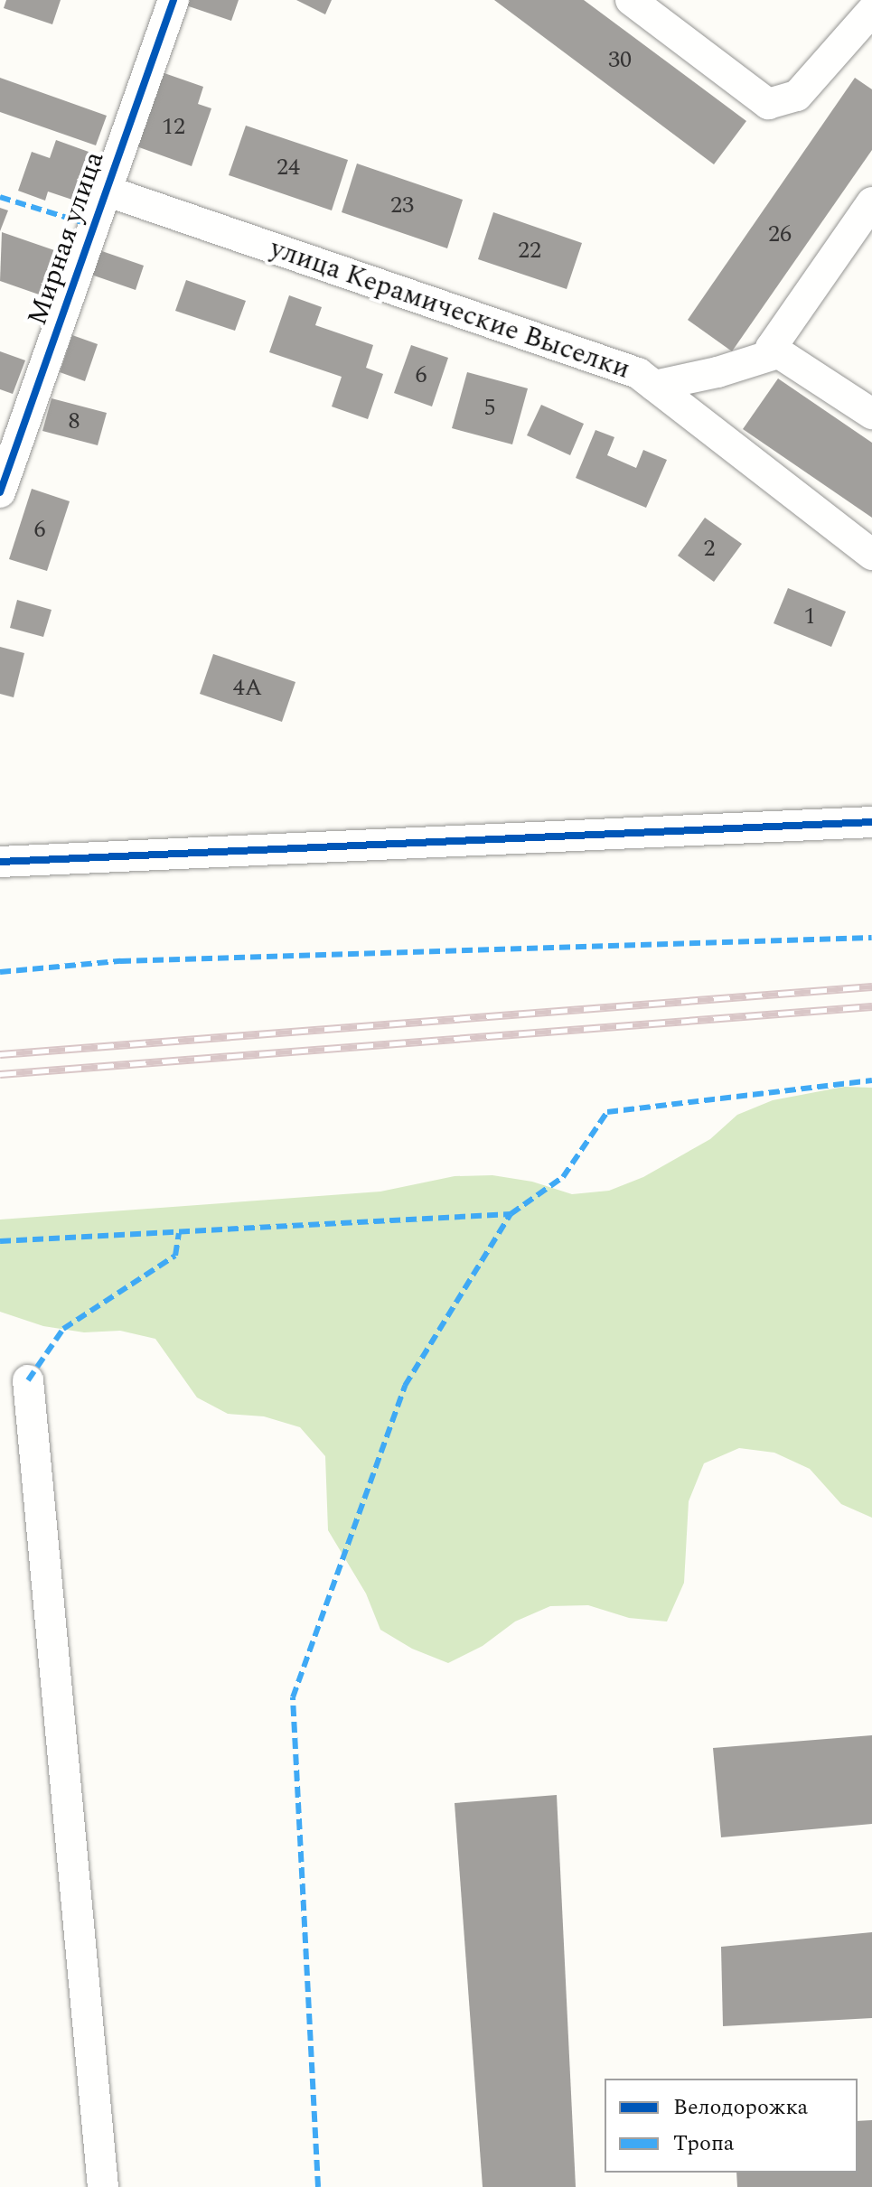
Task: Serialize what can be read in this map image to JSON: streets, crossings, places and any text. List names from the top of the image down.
{
  "streets": {
    "street": ["Мирная улица", "улица Керамические Выселки"]
  },
  "crossings": [
    ["Мирная улица", "улица Керамические Выселки"]
  ],
  "house_numbers": [
    "30",
    "12",
    "24",
    "23",
    "26",
    "22",
    "6",
    "5",
    "8",
    "6",
    "2",
    "1",
    "4А"
  ],
  "legend": ["Велодорожка", "Тропа"]
}
